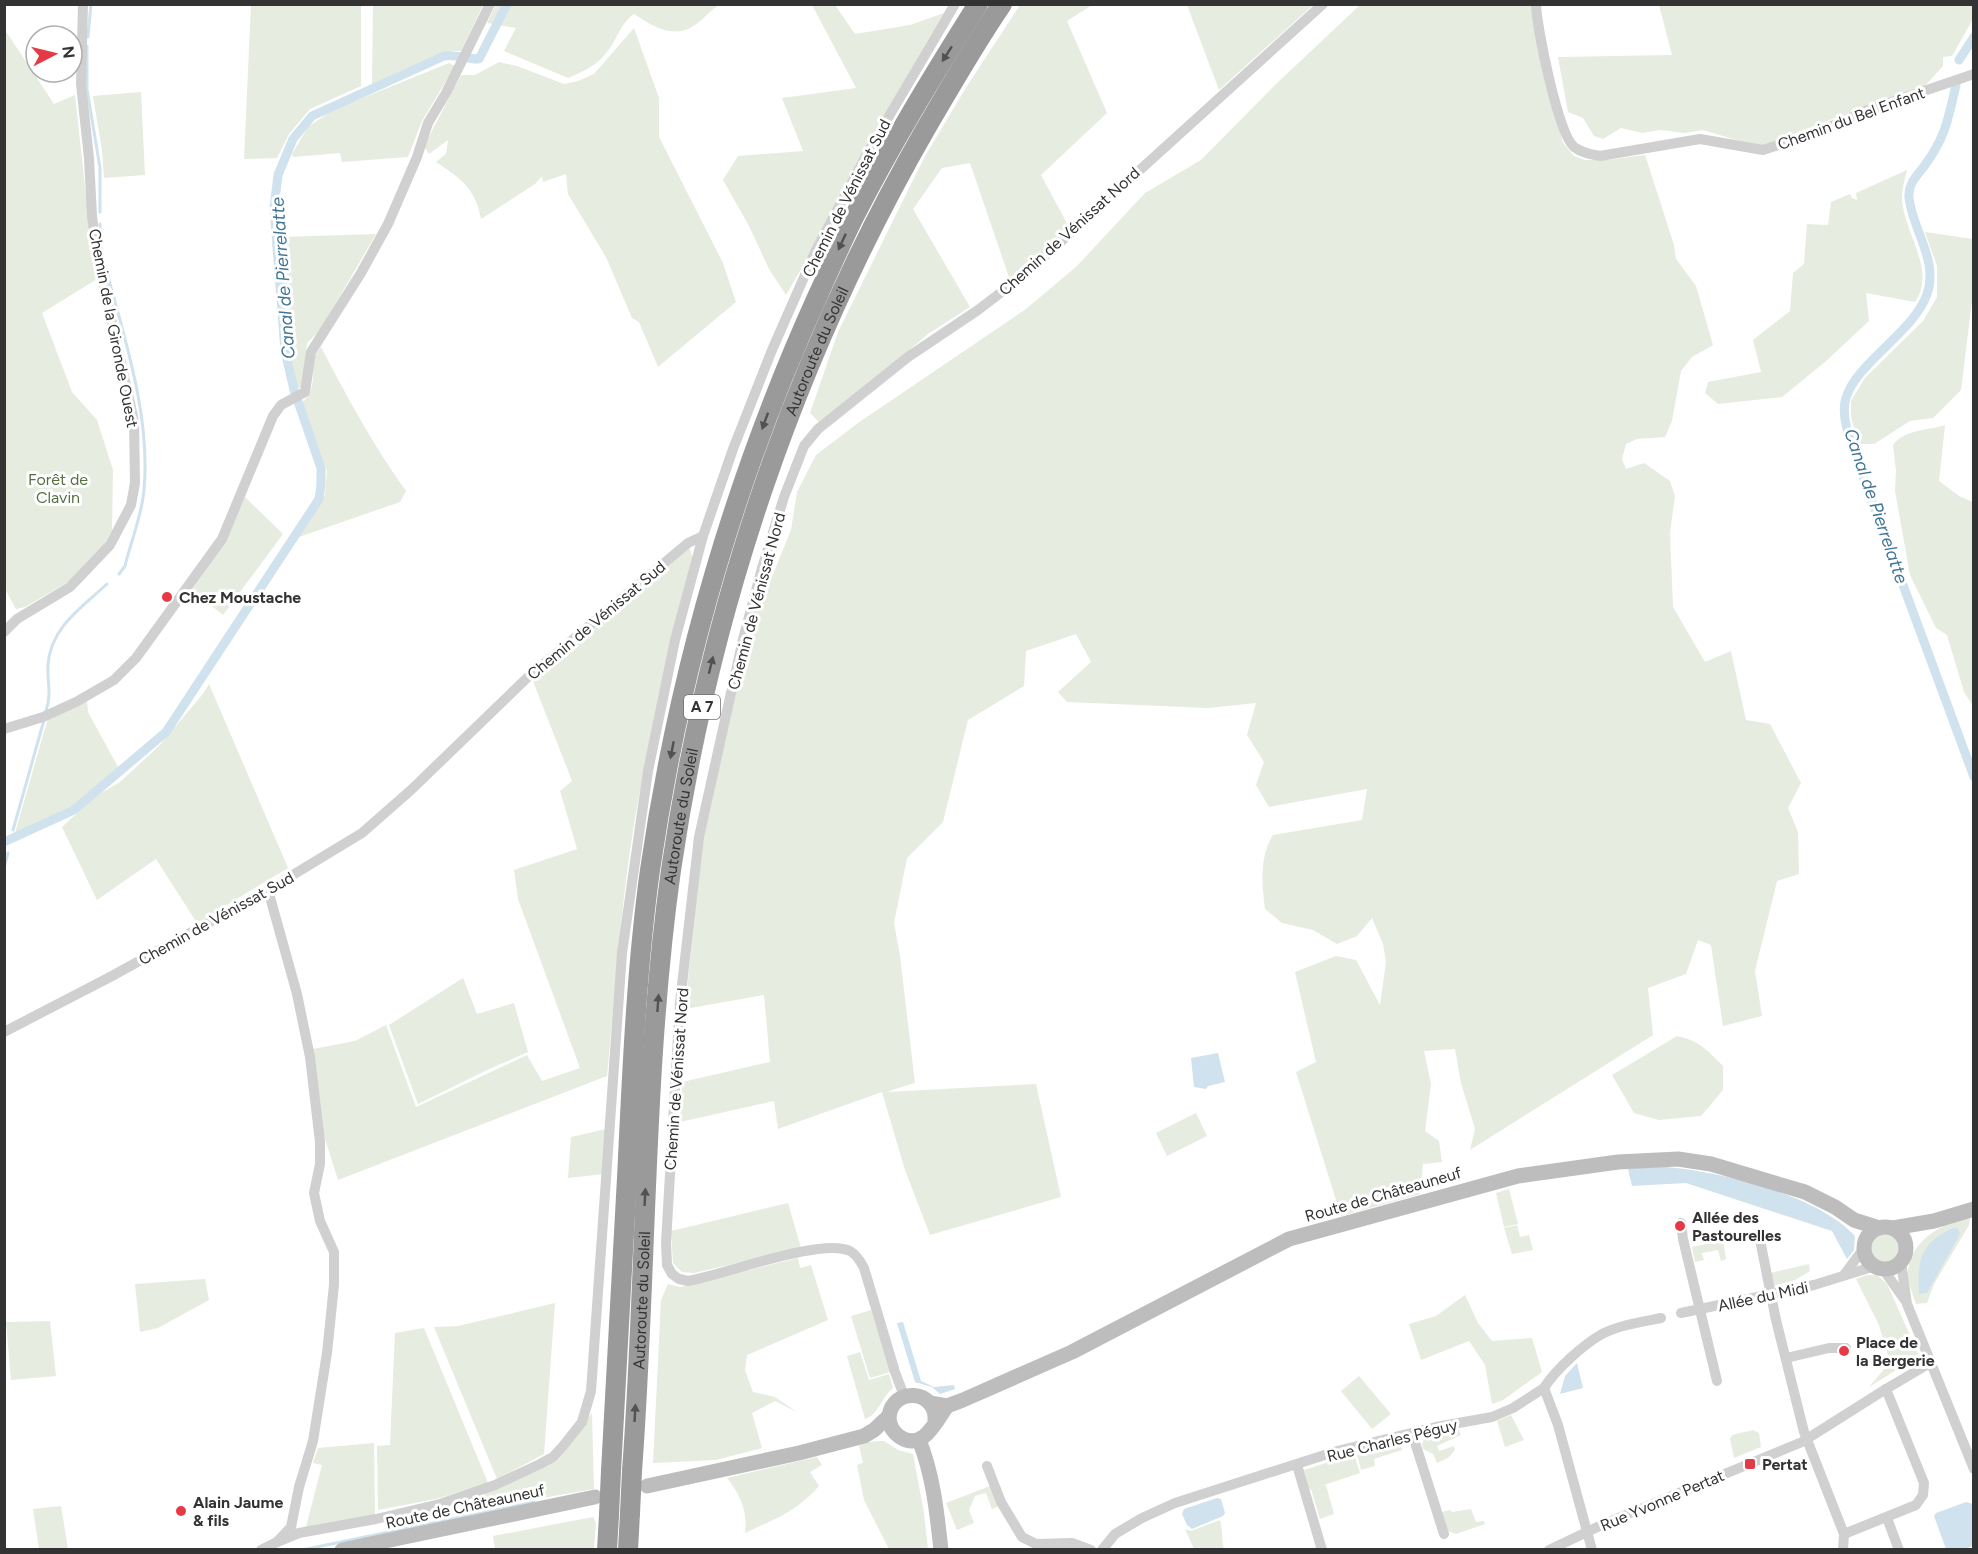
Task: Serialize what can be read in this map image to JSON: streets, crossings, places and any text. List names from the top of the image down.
{
  "streets": {
    "highway": ["Autoroute du Soleil", "A 7"],
    "main road": ["Route de Châteauneuf"],
    "street": [
      "Chemin du Bel Enfant",
      "Chemin de Vénissat Sud",
      "Chemin de Vénissat Nord",
      "Chemin de la Gironde Ouest",
      "Allée du Midi",
      "Rue Charles Péguy",
      "Rue Yvonne Pertat"
    ]
  },
  "crossings": [
    ["Chemin de Vénissat Nord", "Route de Châteauneuf"],
    ["Route de Châteauneuf", "Allée du Midi"]
  ],
  "water": ["Canal de Pierrelatte"],
  "parks": ["Forêt de Clavin"],
  "places": {
    "other": [
      "Chez Moustache",
      "Allée des Pastourelles",
      "Place de la Bergerie",
      "Alain Jaume & fils"
    ],
    "transit": ["Pertat"]
  },
  "north": "right"
}
